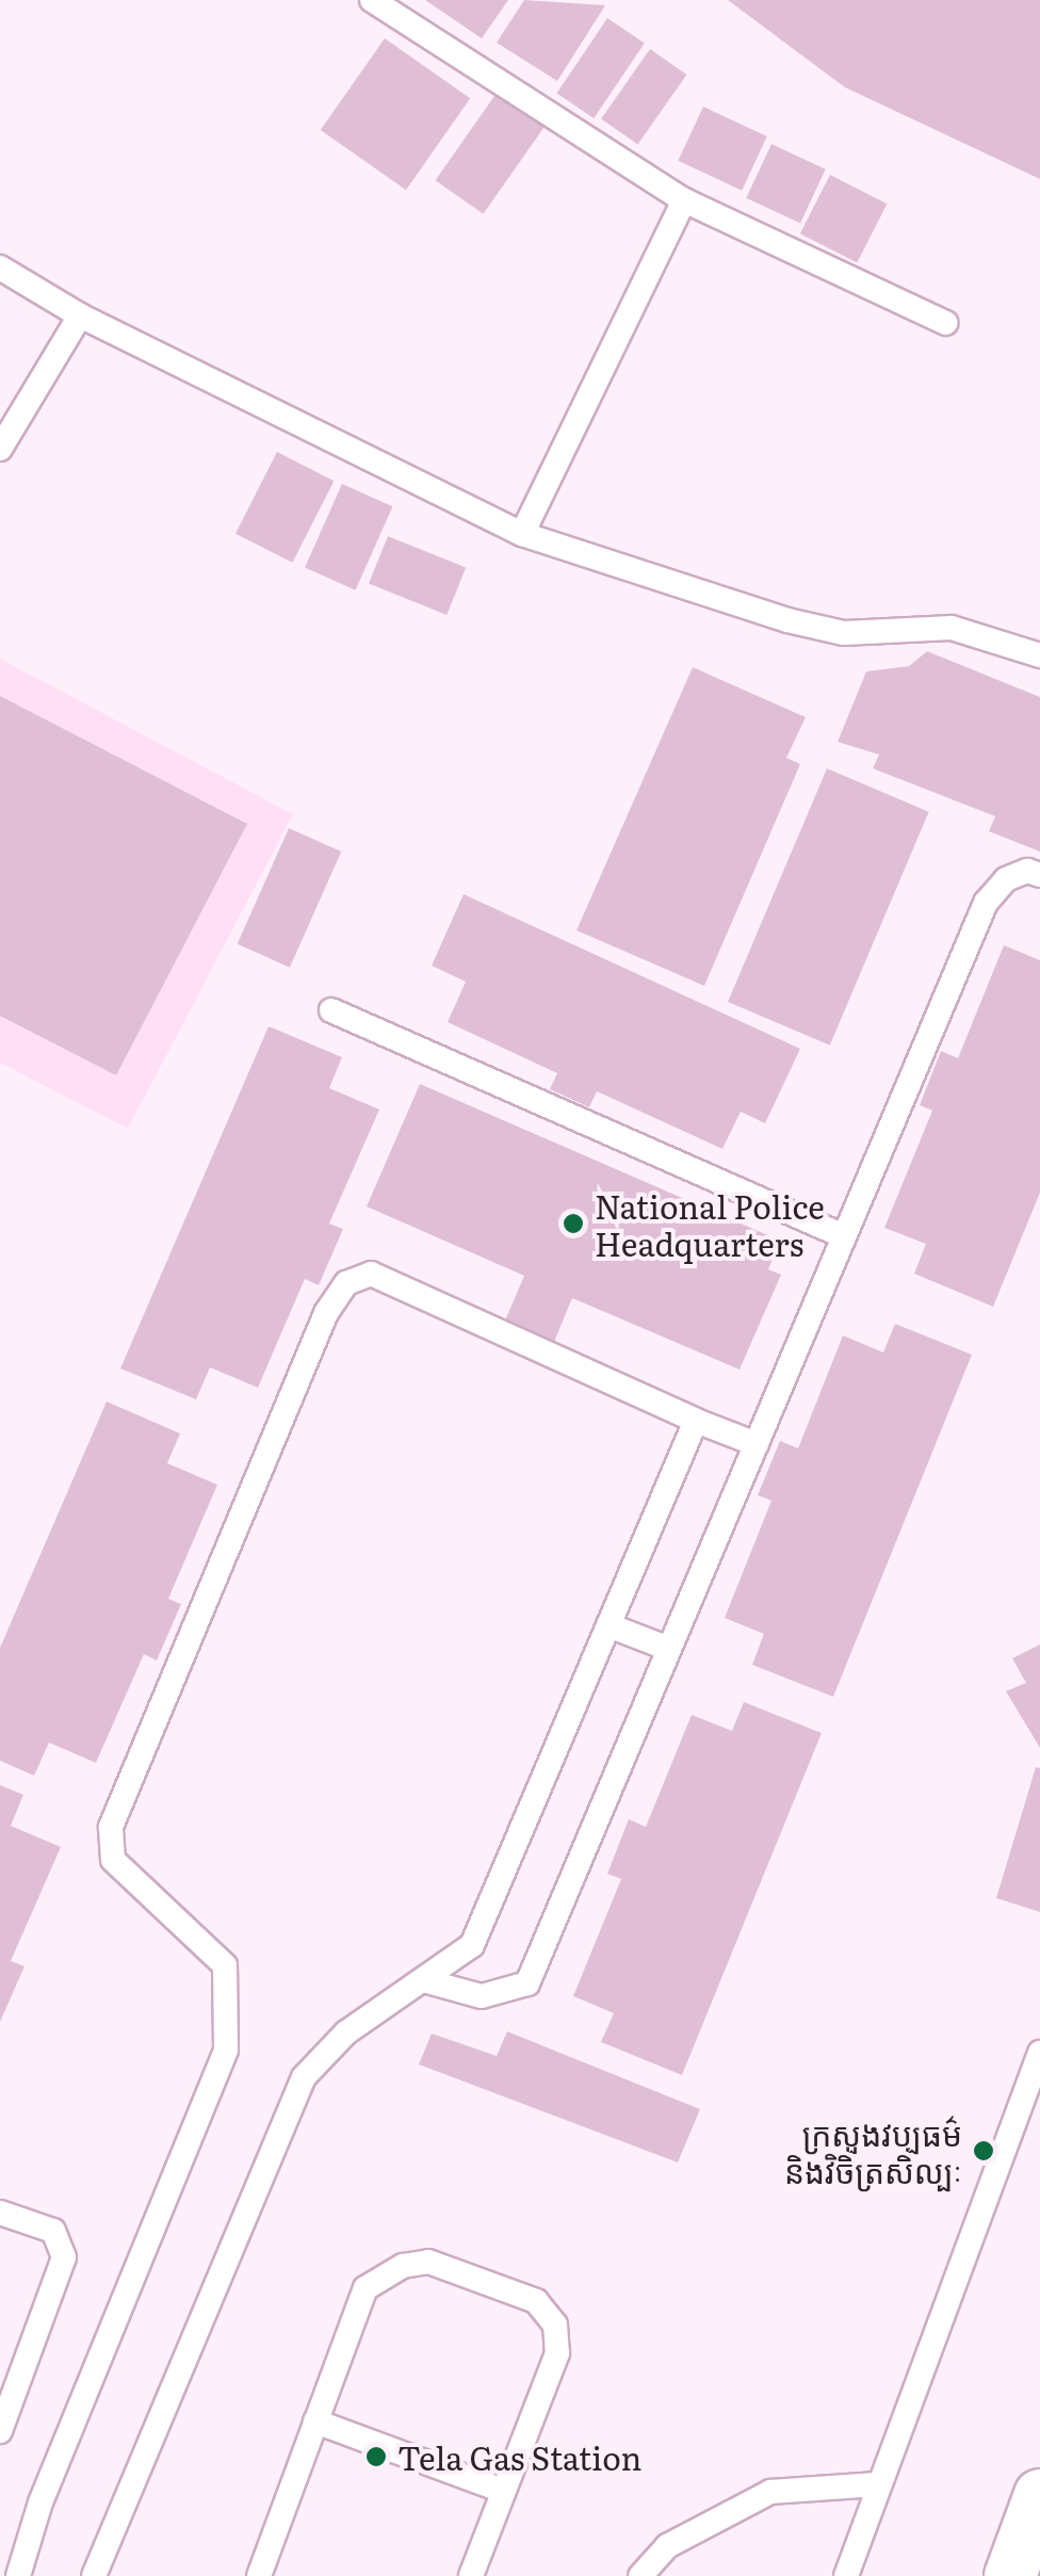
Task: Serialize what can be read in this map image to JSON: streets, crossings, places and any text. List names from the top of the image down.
{
  "places": ["National Police Headquarters", "ក្រសួងវប្បធម៌ និងវិចិត្រសិល្បៈ", "Tela Gas Station"]
}
